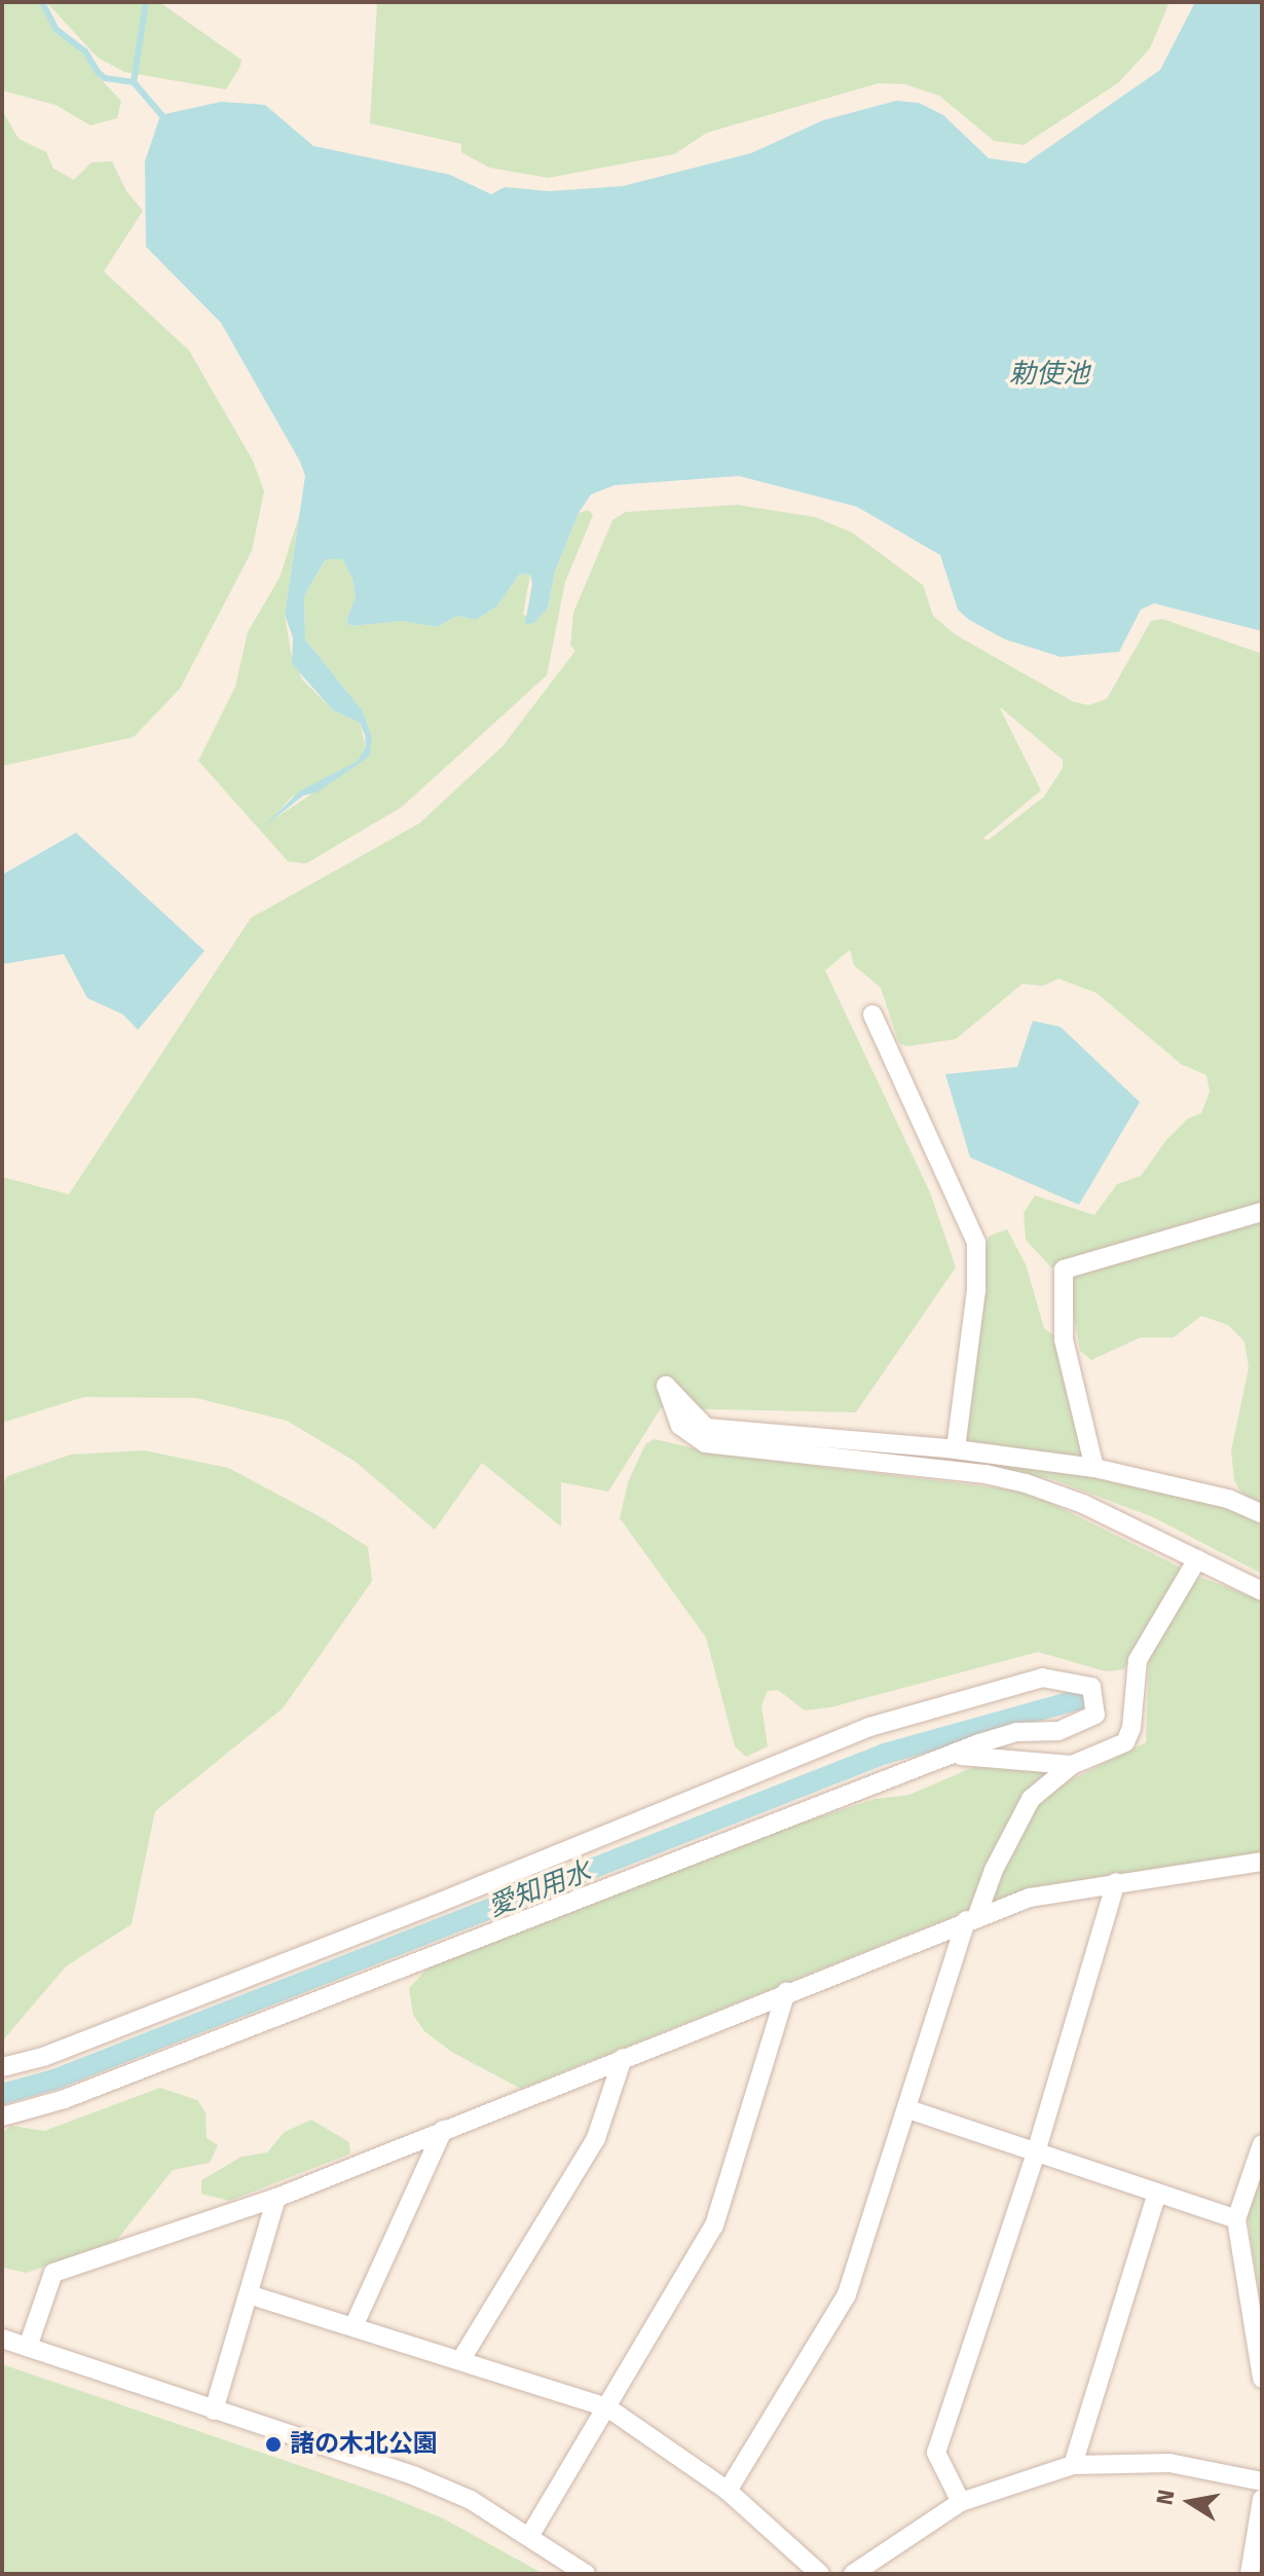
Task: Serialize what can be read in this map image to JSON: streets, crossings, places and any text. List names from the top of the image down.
{
  "water": ["勅使池", "愛知用水"],
  "places": ["諸の木北公園"],
  "north": "left"
}
